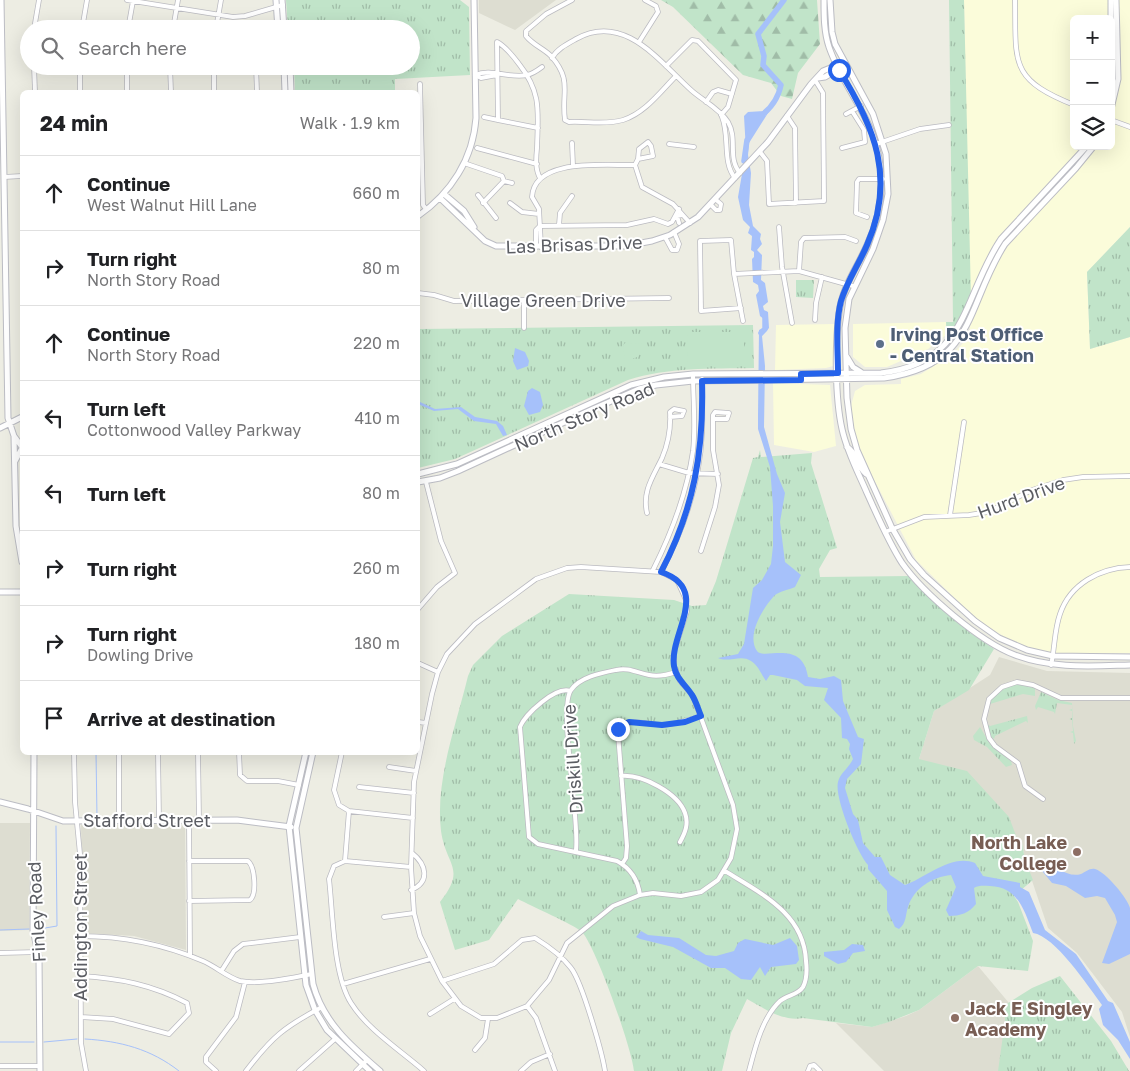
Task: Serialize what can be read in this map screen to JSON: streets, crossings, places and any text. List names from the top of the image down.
{
  "streets": {
    "main road": [
      "Las Brisas Drive",
      "North Story Road",
      "Stafford Street",
      "Finley Road"
    ],
    "street": [
      "Village Green Drive",
      "Hurd Drive",
      "Driskill Drive",
      "Addington Street"
    ]
  },
  "crossings": [
    ["Stafford Street", "Finley Road"],
    ["Stafford Street", "Addington Street"]
  ],
  "places": ["Irving Post Office - Central Station", "North Lake College", "Jack E Singley Academy"],
  "page": {
    "map_buttons": ["+", "−"],
    "search": "Search here",
    "heading": ["24 min", "Walk · 1.9 km"],
    "list": [
      ["Continue", "West Walnut Hill Lane", "660 m"],
      ["Turn right", "North Story Road", "80 m"],
      ["Continue", "North Story Road", "220 m"],
      ["Turn left", "Cottonwood Valley Parkway", "410 m"],
      ["Turn left", "80 m"],
      ["Turn right", "260 m"],
      ["Turn right", "Dowling Drive", "180 m"],
      "Arrive at destination"
    ]
  }
}
